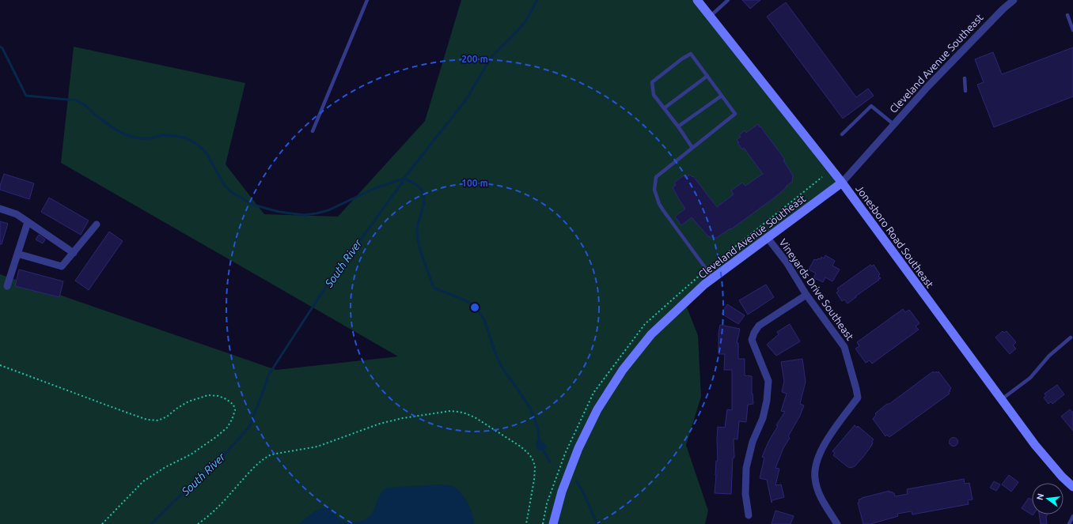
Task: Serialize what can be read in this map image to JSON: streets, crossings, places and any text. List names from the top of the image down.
{
  "streets": {
    "main road": ["Cleveland Avenue Southeast", "Jonesboro Road Southeast"],
    "street": ["Vineyards Drive Southeast"]
  },
  "crossings": [
    ["Cleveland Avenue Southeast", "Jonesboro Road Southeast"],
    ["Cleveland Avenue Southeast", "Vineyards Drive Southeast"]
  ],
  "water": ["South River"],
  "north": "left",
  "rings": ["200 m", "100 m"]
}
